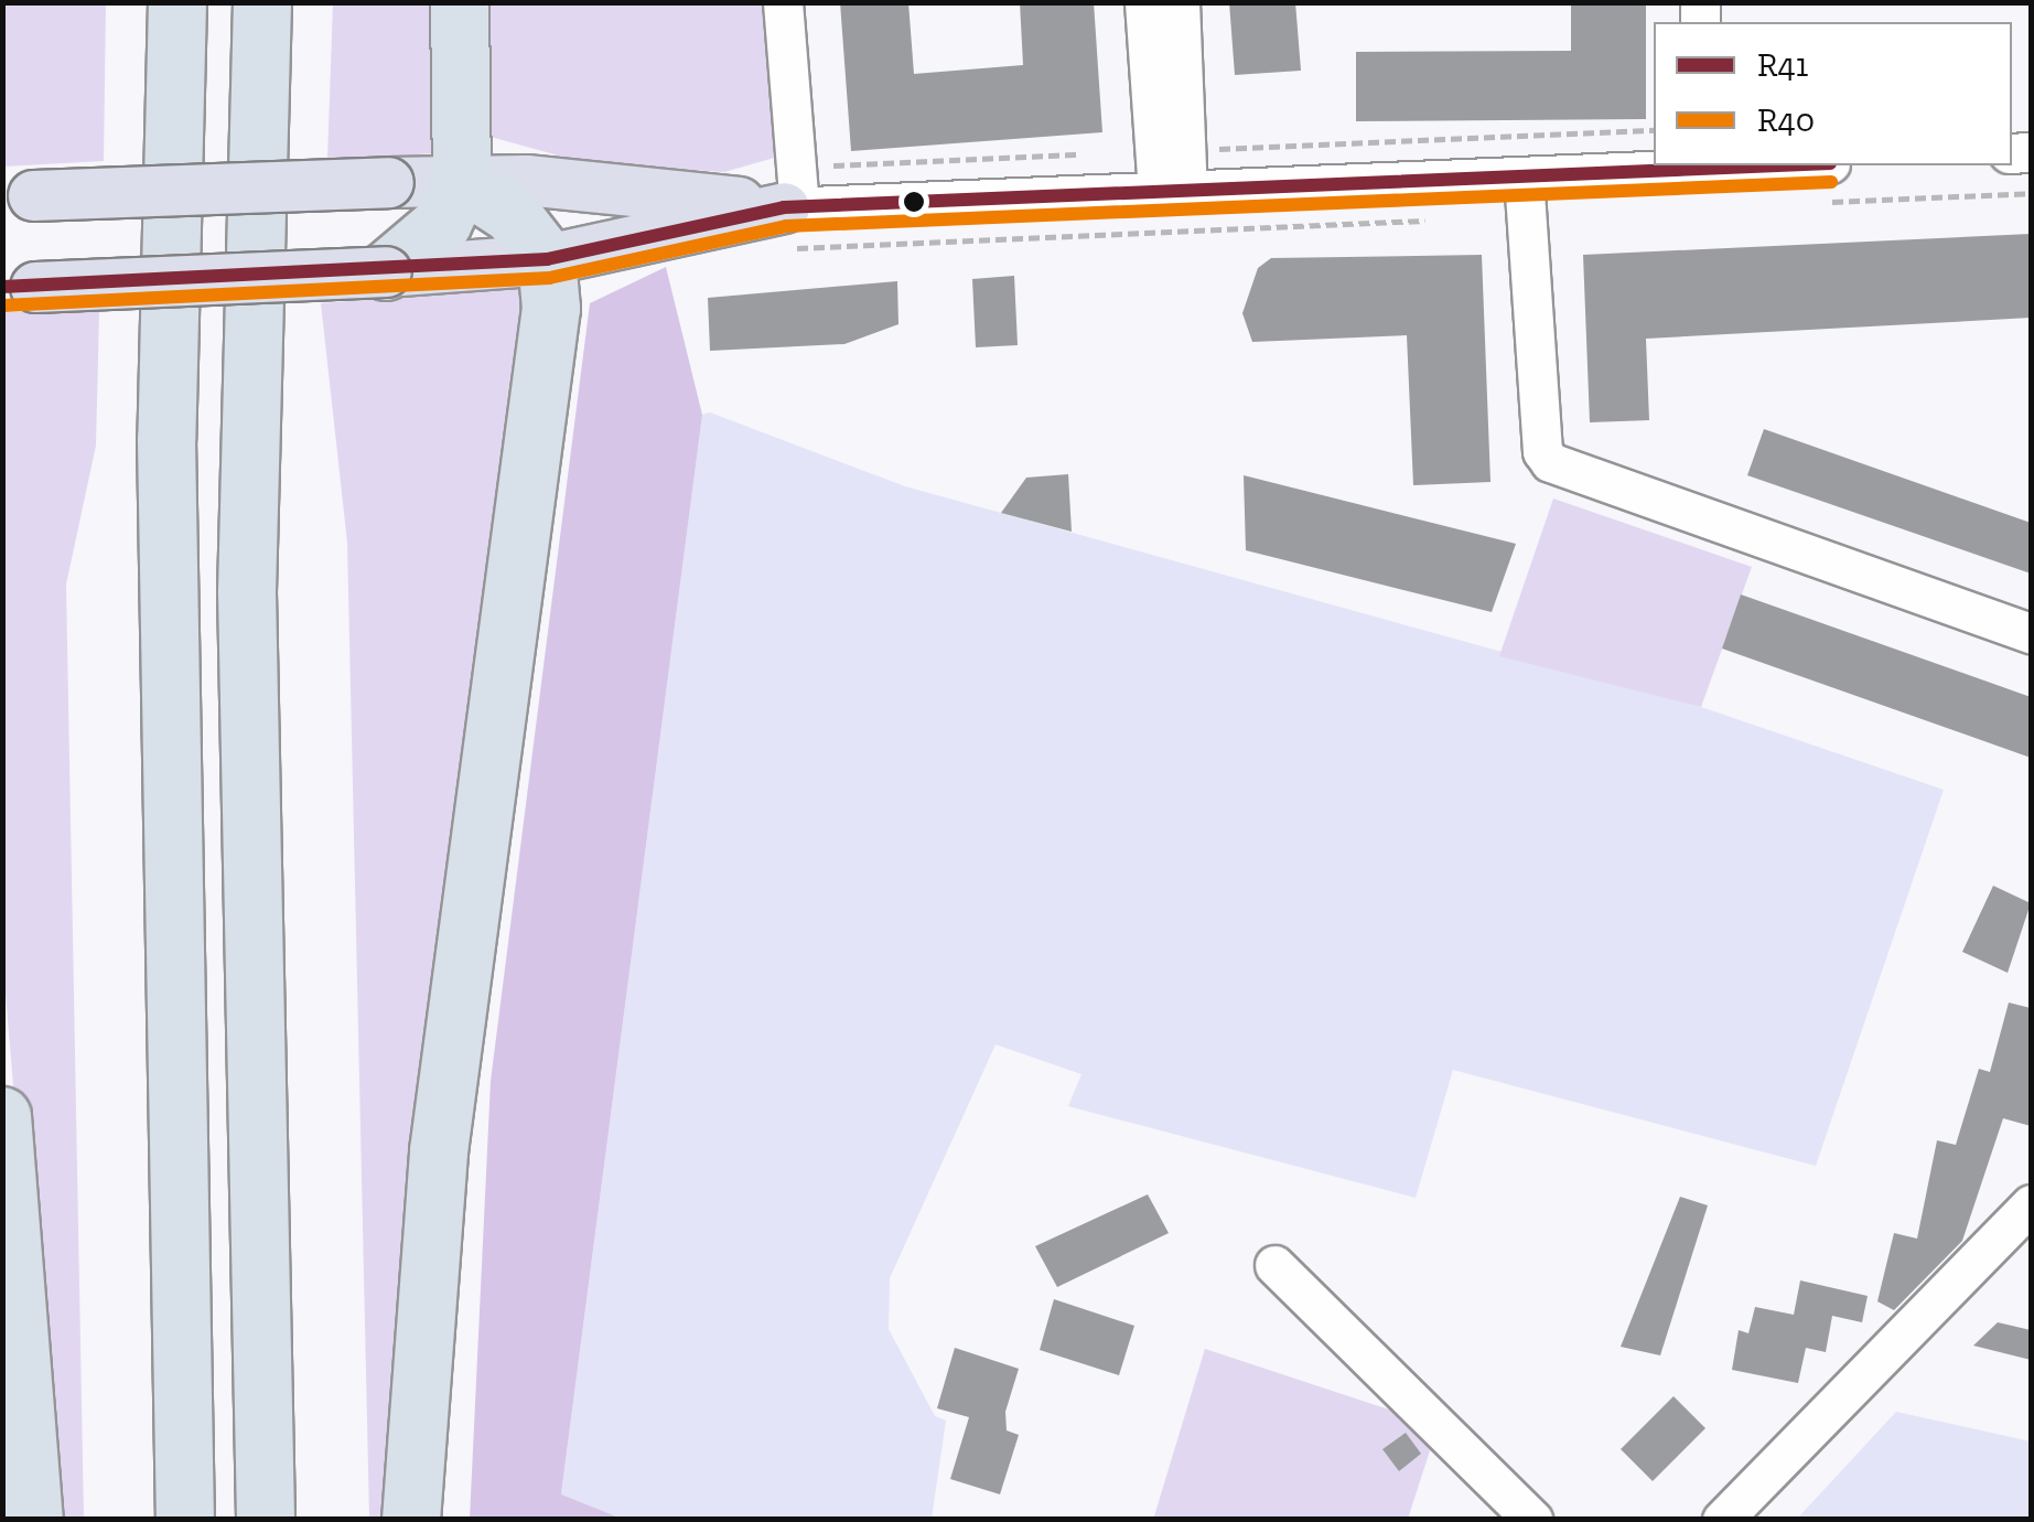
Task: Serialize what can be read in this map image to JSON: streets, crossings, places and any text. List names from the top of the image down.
{
  "lines": ["transit line R41", "transit line R40"],
  "legend": ["R41", "R40"]
}
